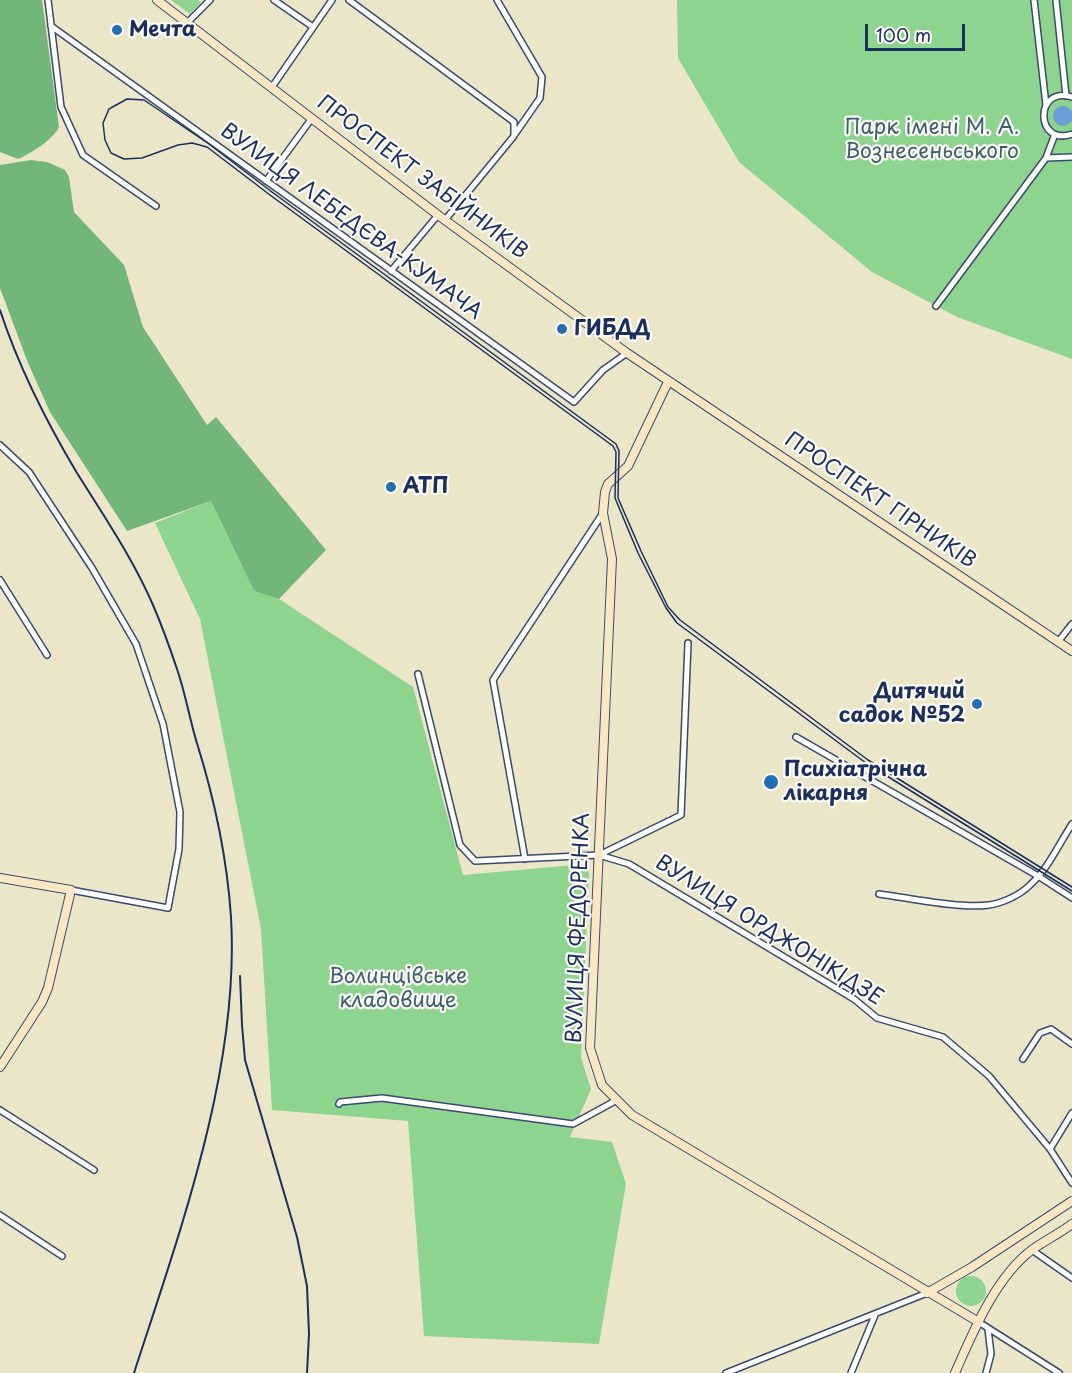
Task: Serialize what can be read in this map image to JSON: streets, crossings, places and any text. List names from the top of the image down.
{
  "streets": {
    "main road": ["ПРОСПЕКТ ЗАБІЙНИКІВ", "ПРОСПЕКТ ГІРНИКІВ", "ВУЛИЦЯ ФЕДОРЕНКА"],
    "street": ["ВУЛИЦЯ ЛЕБЕДЄВА-КУМАЧА", "ВУЛИЦЯ ОРДЖОНІКІДЗЕ"]
  },
  "crossings": [
    ["ПРОСПЕКТ ЗАБІЙНИКІВ", "ВУЛИЦЯ ЛЕБЕДЄВА-КУМАЧА"],
    ["ПРОСПЕКТ ЗАБІЙНИКІВ", "ПРОСПЕКТ ГІРНИКІВ"],
    ["ПРОСПЕКТ ЗАБІЙНИКІВ", "ВУЛИЦЯ ФЕДОРЕНКА"],
    ["ПРОСПЕКТ ГІРНИКІВ", "ВУЛИЦЯ ФЕДОРЕНКА"],
    ["ВУЛИЦЯ ФЕДОРЕНКА", "ВУЛИЦЯ ОРДЖОНІКІДЗЕ"]
  ],
  "parks": ["Парк імені М. А. Вознесеньського", "Волинцівське кладовище"],
  "places": [
    "Мечта",
    "ГИБДД",
    "АТП",
    "Дитячий садок №52",
    "Психіатрічна лікарня"
  ],
  "scale_bar": "100 m"
}
